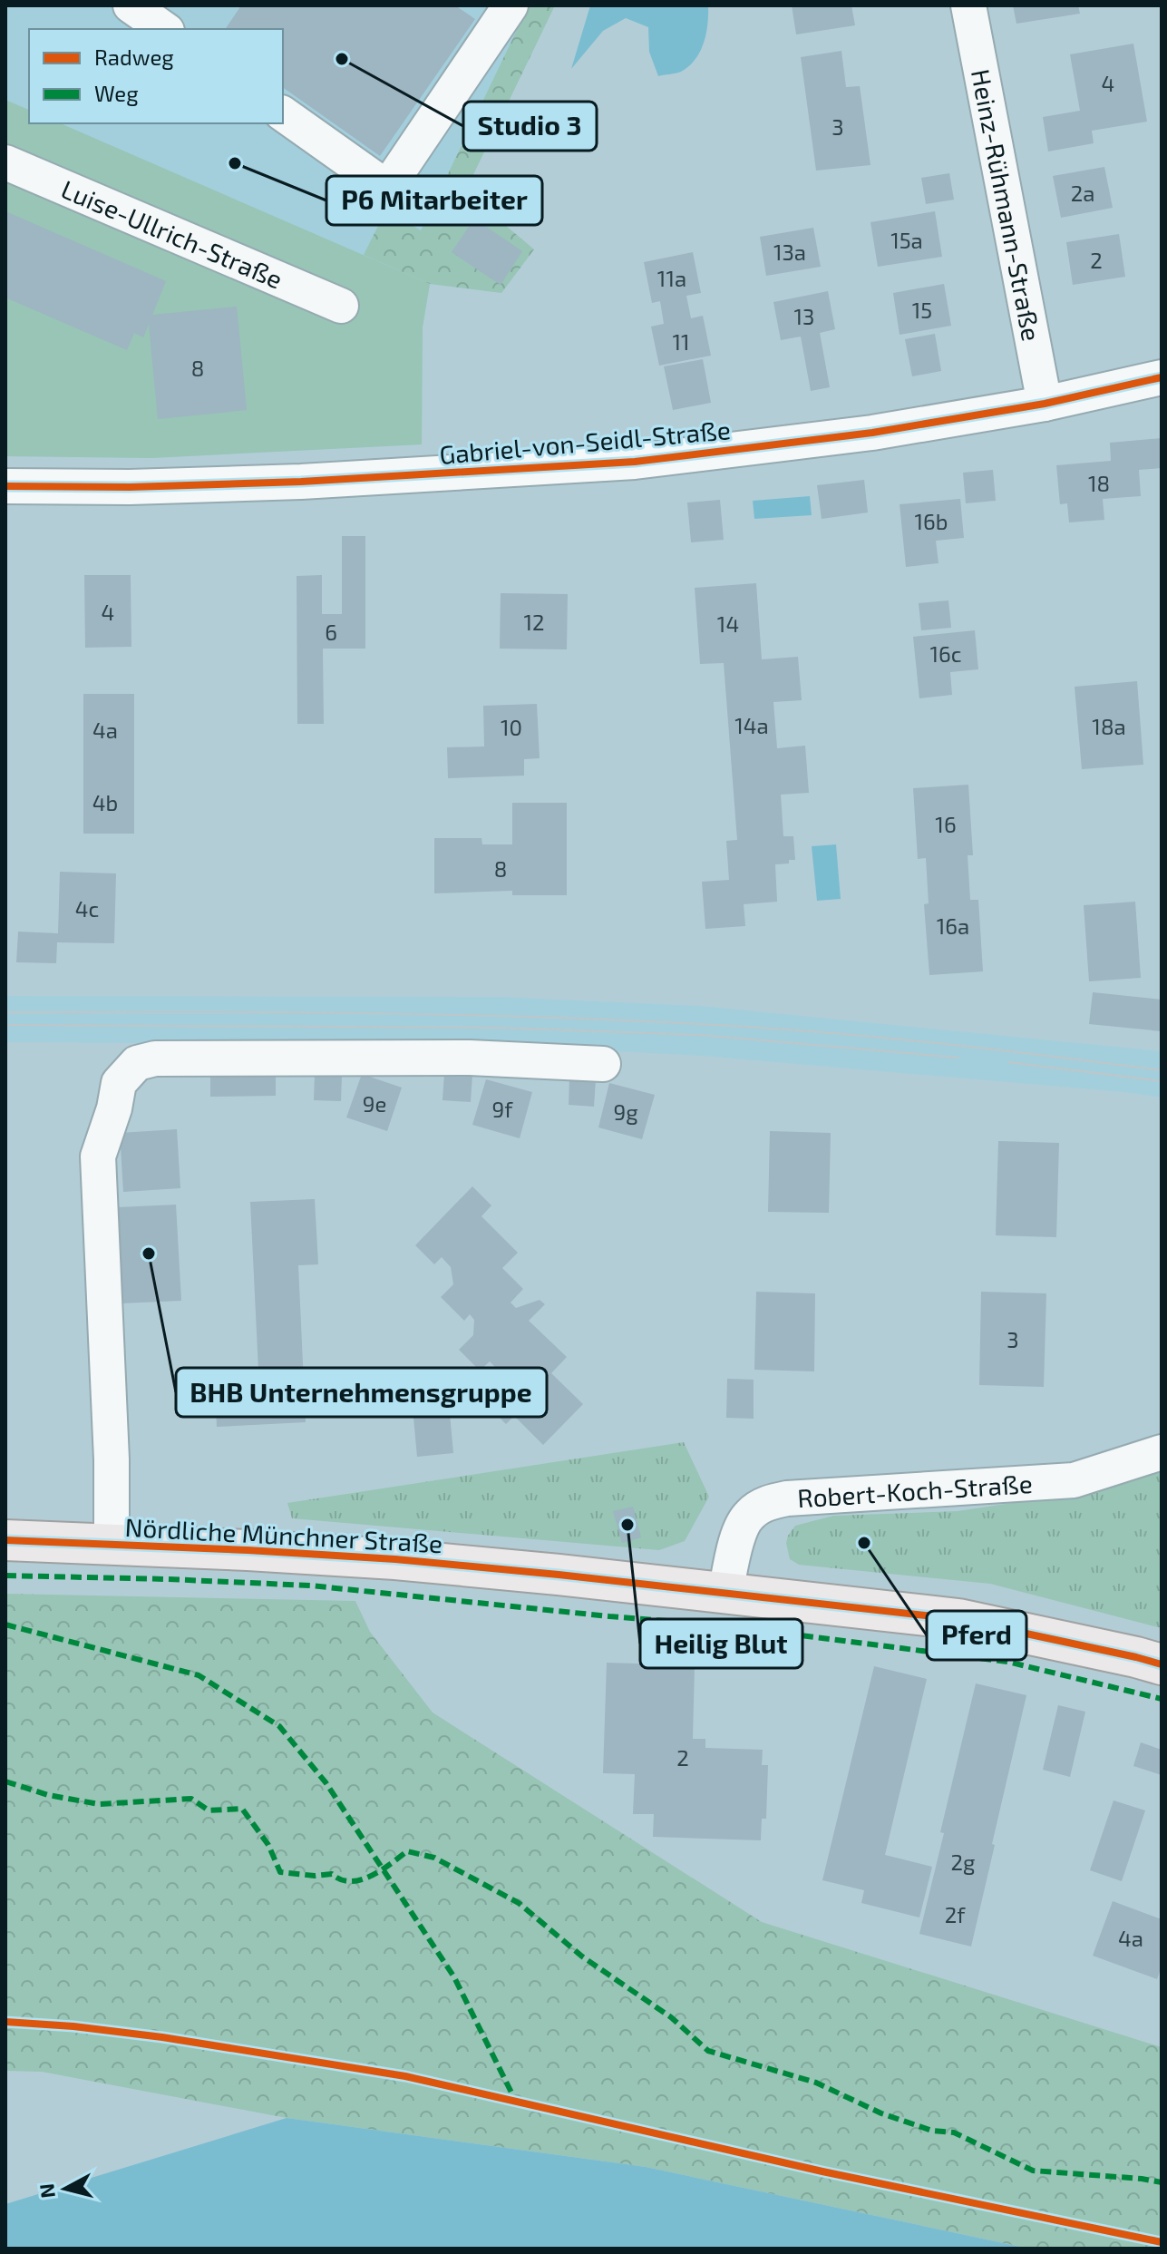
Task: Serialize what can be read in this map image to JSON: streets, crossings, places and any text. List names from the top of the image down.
{
  "streets": {
    "main road": ["Nördliche Münchner Straße"],
    "street": [
      "Heinz-Rühmann-Straße",
      "Luise-Ullrich-Straße",
      "Gabriel-von-Seidl-Straße",
      "Robert-Koch-Straße"
    ]
  },
  "crossings": [
    ["Heinz-Rühmann-Straße", "Gabriel-von-Seidl-Straße"],
    ["Robert-Koch-Straße", "Nördliche Münchner Straße"]
  ],
  "places": [
    "Studio 3",
    "P6 Mitarbeiter",
    "BHB Unternehmensgruppe",
    "Heilig Blut",
    "Pferd"
  ],
  "house_numbers": [
    "4",
    "3",
    "2a",
    "15a",
    "13a",
    "2",
    "11a",
    "15",
    "13",
    "11",
    "8",
    "18",
    "16b",
    "4",
    "12",
    "14",
    "6",
    "16c",
    "14a",
    "18a",
    "10",
    "4a",
    "4b",
    "16",
    "8",
    "4c",
    "16a",
    "9e",
    "9f",
    "9g",
    "3",
    "2",
    "2g",
    "2f",
    "4a"
  ],
  "legend": ["Radweg", "Weg"],
  "north": "left"
}
